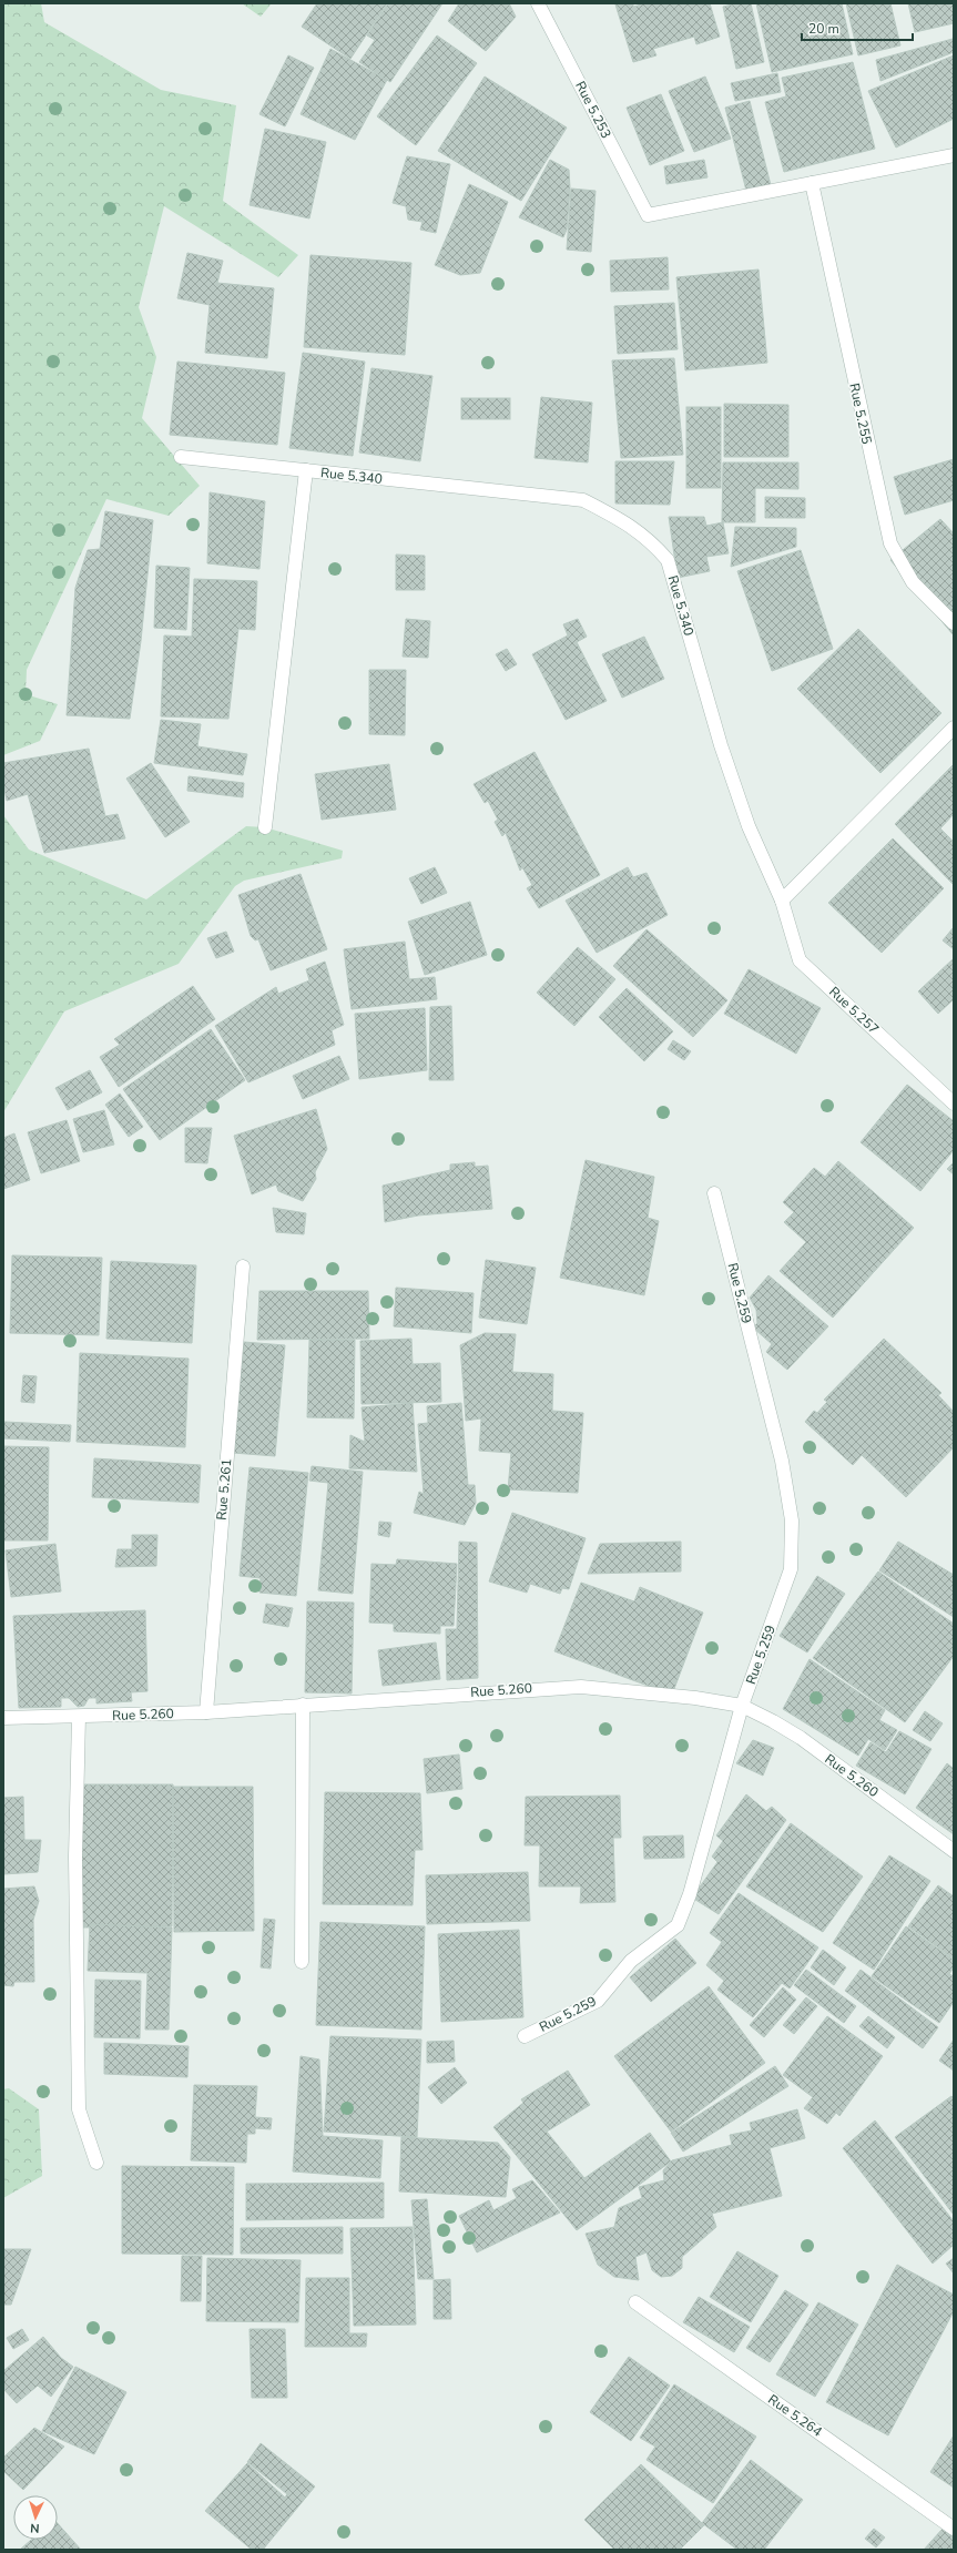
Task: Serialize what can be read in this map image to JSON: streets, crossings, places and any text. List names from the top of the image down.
{
  "streets": {
    "street": [
      "Rue 5.253",
      "Rue 5.255",
      "Rue 5.340",
      "Rue 5.257",
      "Rue 5.259",
      "Rue 5.261",
      "Rue 5.260",
      "Rue 5.264"
    ]
  },
  "crossings": [
    ["Rue 5.253", "Rue 5.255"],
    ["Rue 5.340", "Rue 5.257"],
    ["Rue 5.259", "Rue 5.260"],
    ["Rue 5.261", "Rue 5.260"]
  ],
  "scale_bar": "20 m",
  "north": "bottom"
}
